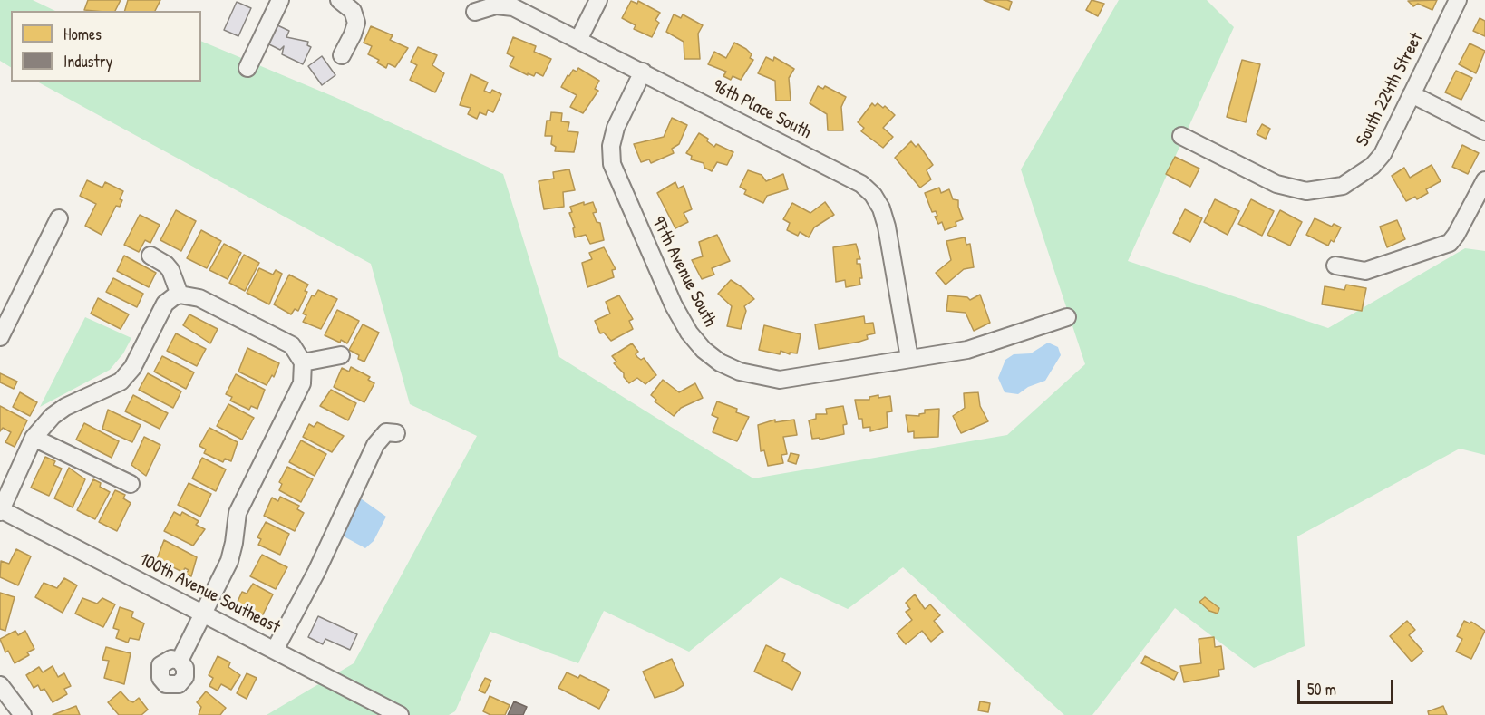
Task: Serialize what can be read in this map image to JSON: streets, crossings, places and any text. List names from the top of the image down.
{
  "streets": {
    "street": [
      "South 224th Street",
      "96th Place South",
      "97th Avenue South",
      "100th Avenue Southeast"
    ]
  },
  "crossings": [
    ["96th Place South", "97th Avenue South"]
  ],
  "legend": ["Homes", "Industry"],
  "scale_bar": "50 m"
}
